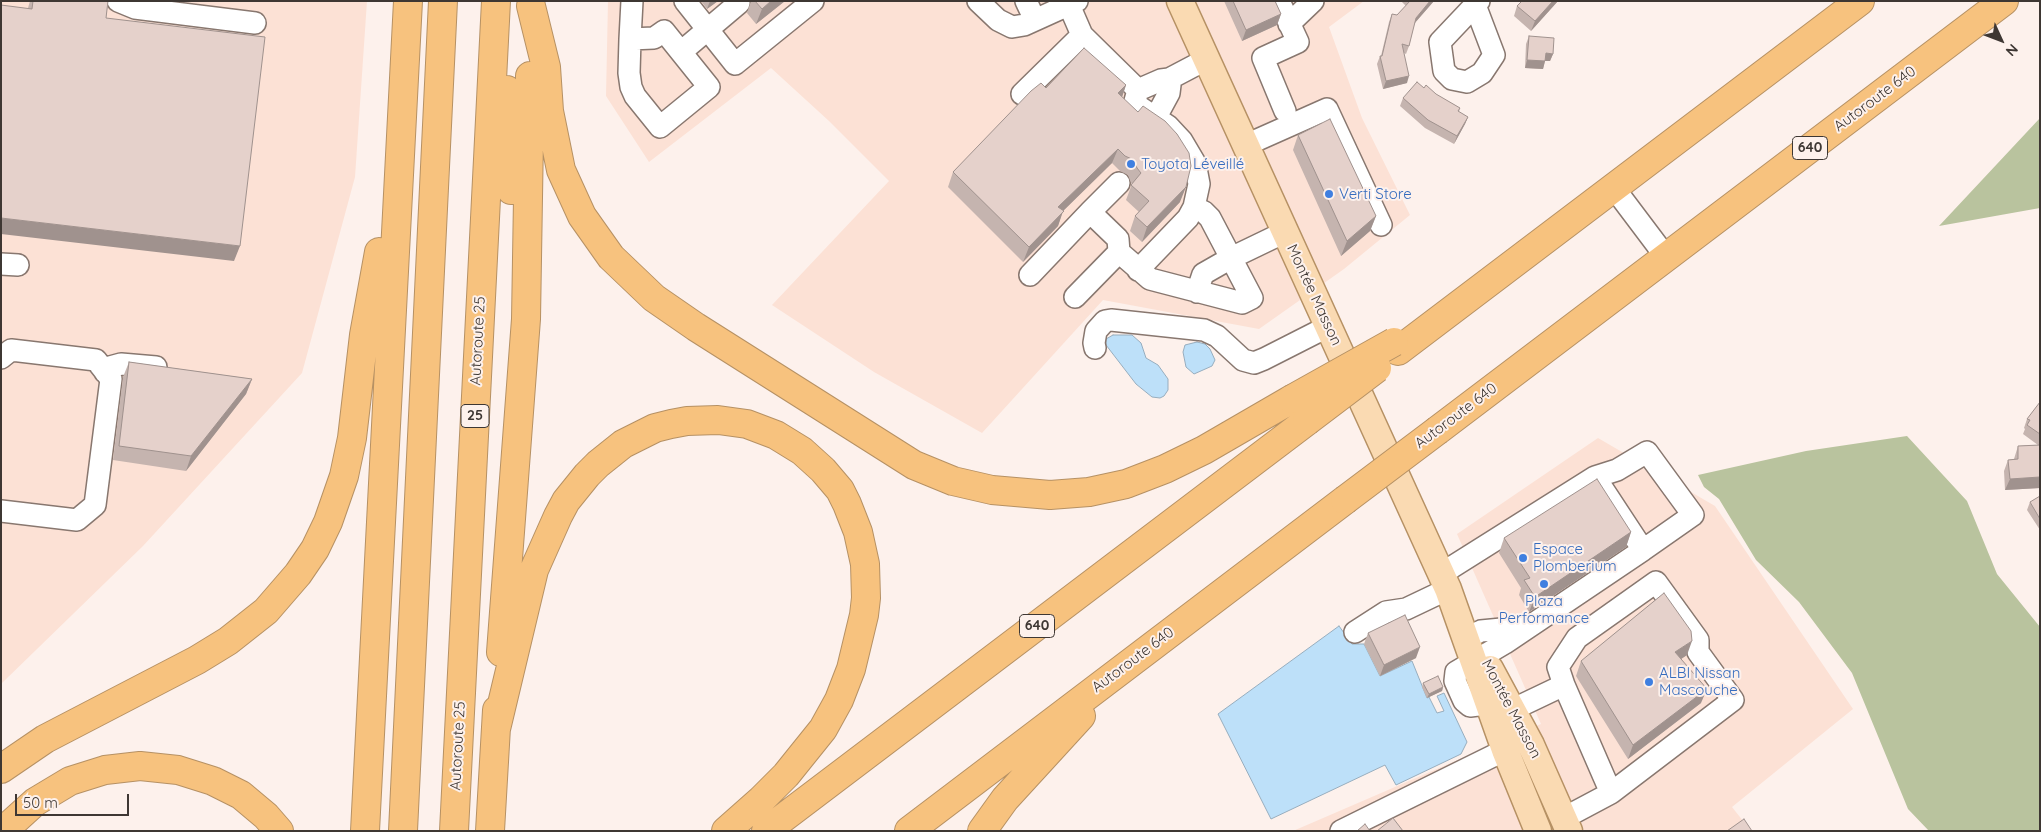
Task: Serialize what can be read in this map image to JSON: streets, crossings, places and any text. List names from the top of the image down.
{
  "streets": {
    "highway": [
      "Autoroute 640",
      "640",
      "Autoroute 25",
      "25"
    ],
    "main road": ["Montée Masson"]
  },
  "places": [
    "Toyota Léveillé",
    "Verti Store",
    "Espace Plomberium",
    "Plaza Performance",
    "ALBI Nissan Mascouche"
  ],
  "scale_bar": "50 m",
  "north": "bottom right"
}
